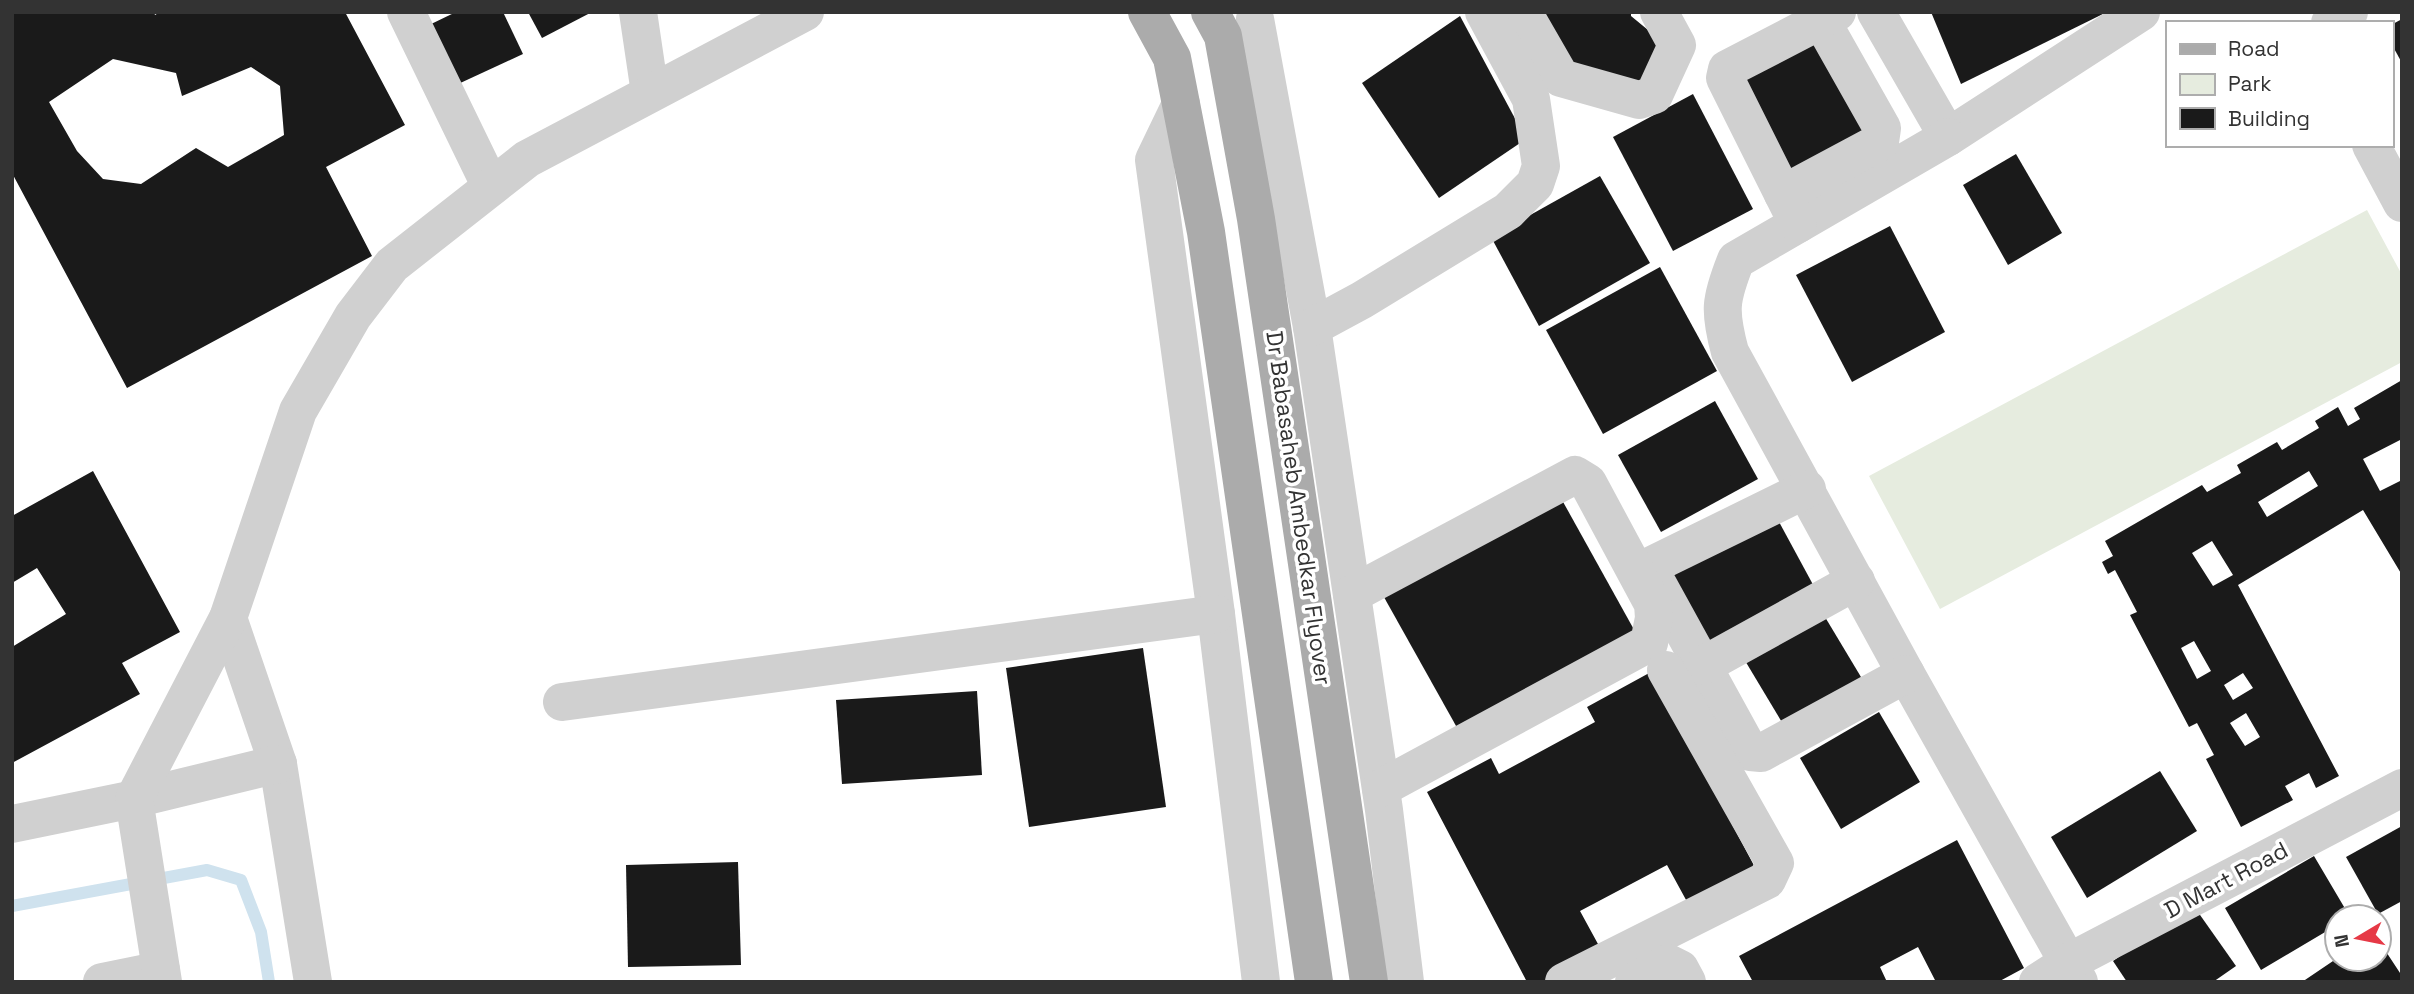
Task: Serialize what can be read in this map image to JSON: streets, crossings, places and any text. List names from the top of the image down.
{
  "streets": {
    "main road": ["Dr Babasaheb Ambedkar Flyover"],
    "street": ["D Mart Road"]
  },
  "legend": ["Road", "Park", "Building"],
  "north": "left"
}
